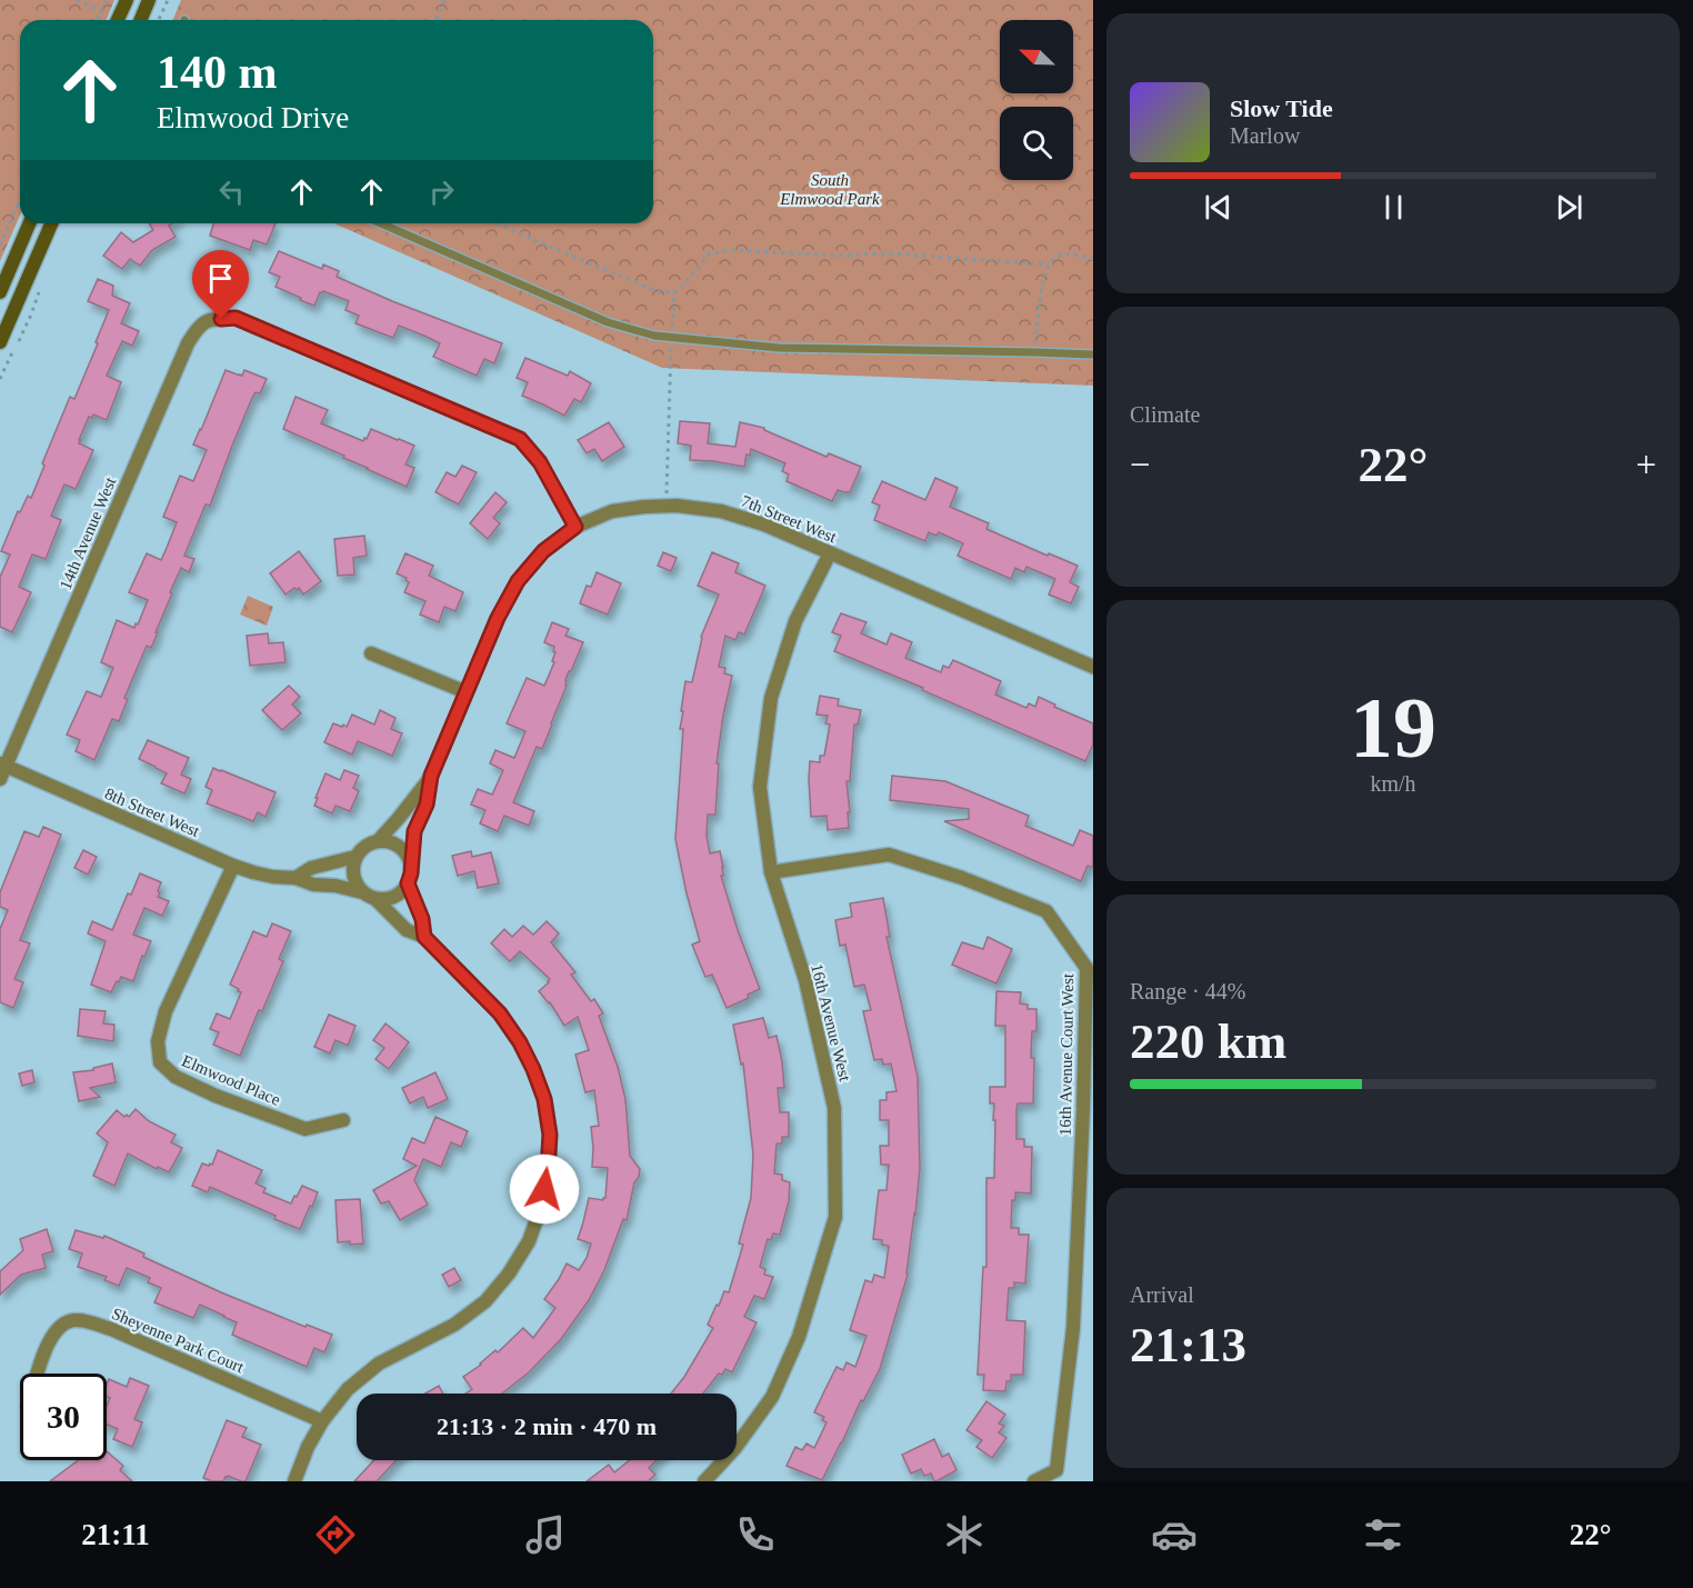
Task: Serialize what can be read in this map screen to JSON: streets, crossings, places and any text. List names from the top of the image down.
{
  "streets": {
    "street": [
      "7th Street West",
      "14th Avenue West",
      "8th Street West",
      "16th Avenue West",
      "16th Avenue Court West",
      "Elmwood Place",
      "Sheyenne Park Court"
    ]
  },
  "crossings": [
    ["7th Street West", "14th Avenue West"],
    ["7th Street West", "16th Avenue West"],
    ["14th Avenue West", "8th Street West"],
    ["8th Street West", "Elmwood Place"],
    ["16th Avenue West", "16th Avenue Court West"]
  ],
  "parks": ["South Elmwood Park"],
  "north": "top left",
  "page": {
    "turn": ["140 m", "Elmwood Drive"],
    "song": ["Slow Tide", "Marlow"],
    "tile": [
      "Climate",
      ["19", "km/h"],
      ["Range · 44%", "220 km"],
      ["Arrival", "21:13"]
    ],
    "heat": ["−", "22°", "+"],
    "limit": "30",
    "trip": "21:13 · 2 min · 470 m",
    "tabs": ["21:11", "22°"]
  }
}
